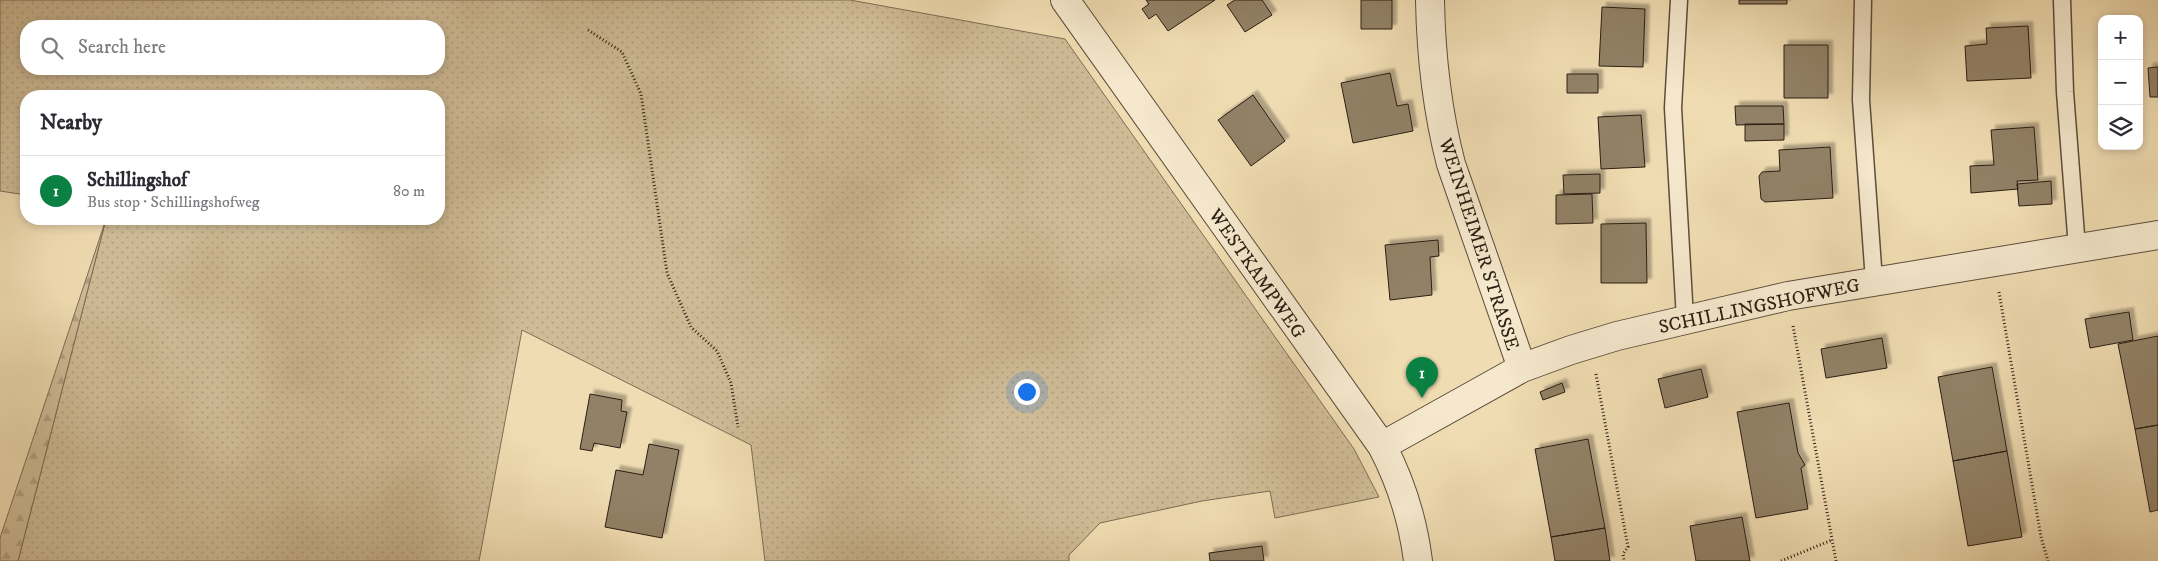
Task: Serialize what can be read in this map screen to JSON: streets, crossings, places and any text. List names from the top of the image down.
{
  "streets": {
    "street": ["WEINHEIMER STRASSE", "WESTKAMPWEG", "SCHILLINGSHOFWEG"]
  },
  "crossings": [
    ["WEINHEIMER STRASSE", "SCHILLINGSHOFWEG"],
    ["WESTKAMPWEG", "SCHILLINGSHOFWEG"]
  ],
  "page": {
    "map_buttons": ["+", "−"],
    "search": "Search here",
    "heading": "Nearby",
    "list": [
      {
        "mark": "1",
        "name": "Schillingshof",
        "note": "Bus stop · Schillingshofweg",
        "value": "80 m"
      }
    ],
    "pins": "1"
  }
}
